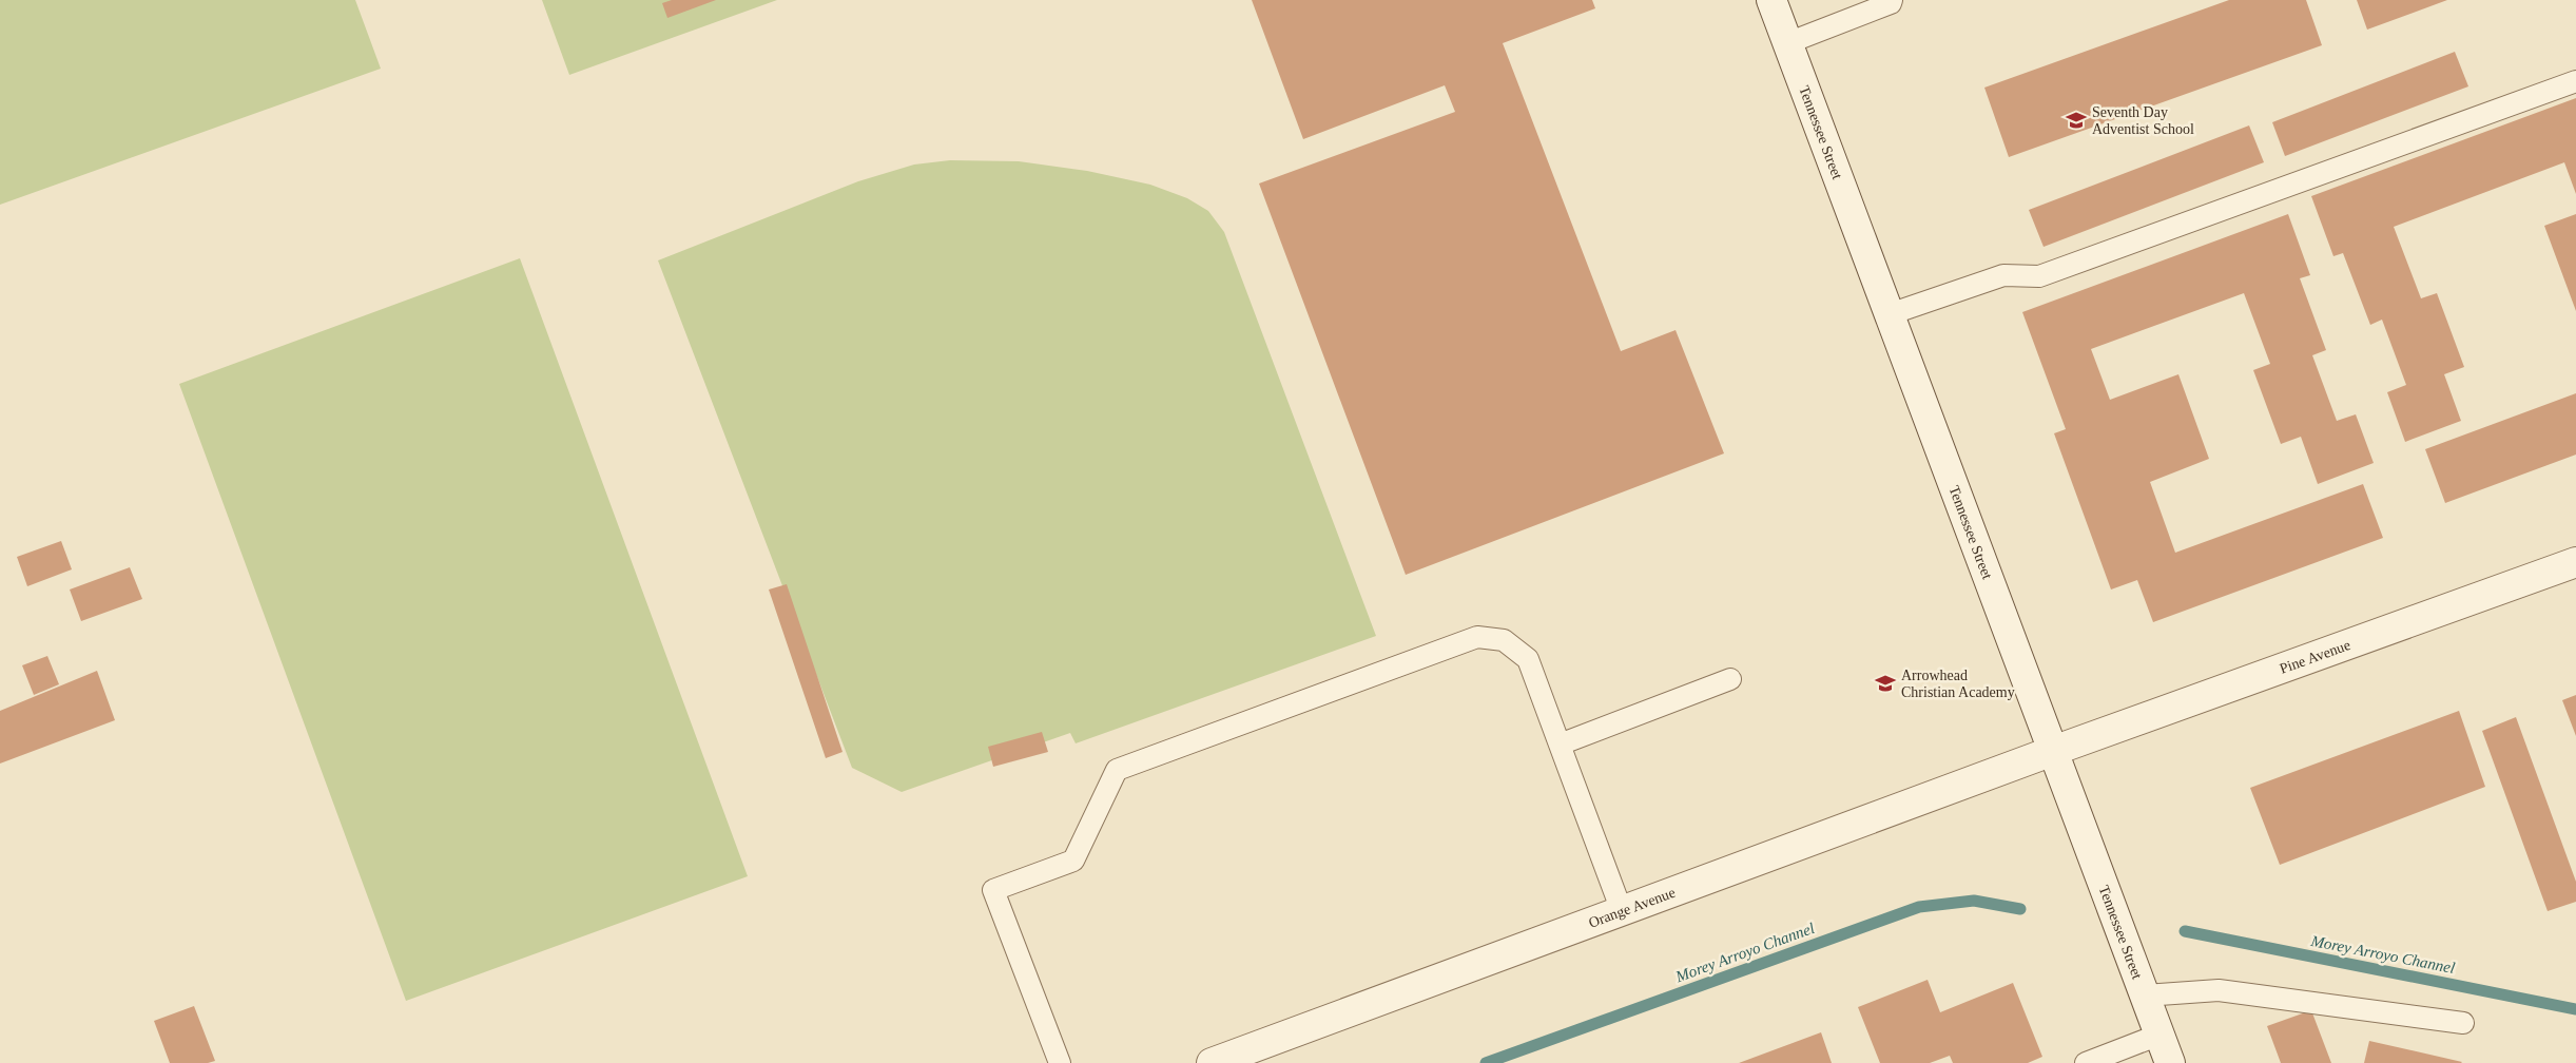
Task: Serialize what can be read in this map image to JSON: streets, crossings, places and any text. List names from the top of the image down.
{
  "streets": {
    "street": ["Tennessee Street", "Pine Avenue", "Orange Avenue"]
  },
  "crossings": [
    ["Tennessee Street", "Pine Avenue"],
    ["Tennessee Street", "Orange Avenue"],
    ["Pine Avenue", "Orange Avenue"]
  ],
  "water": ["Morey Arroyo Channel"],
  "places": {
    "school or university": ["Seventh Day Adventist School", "Arrowhead Christian Academy"]
  }
}
